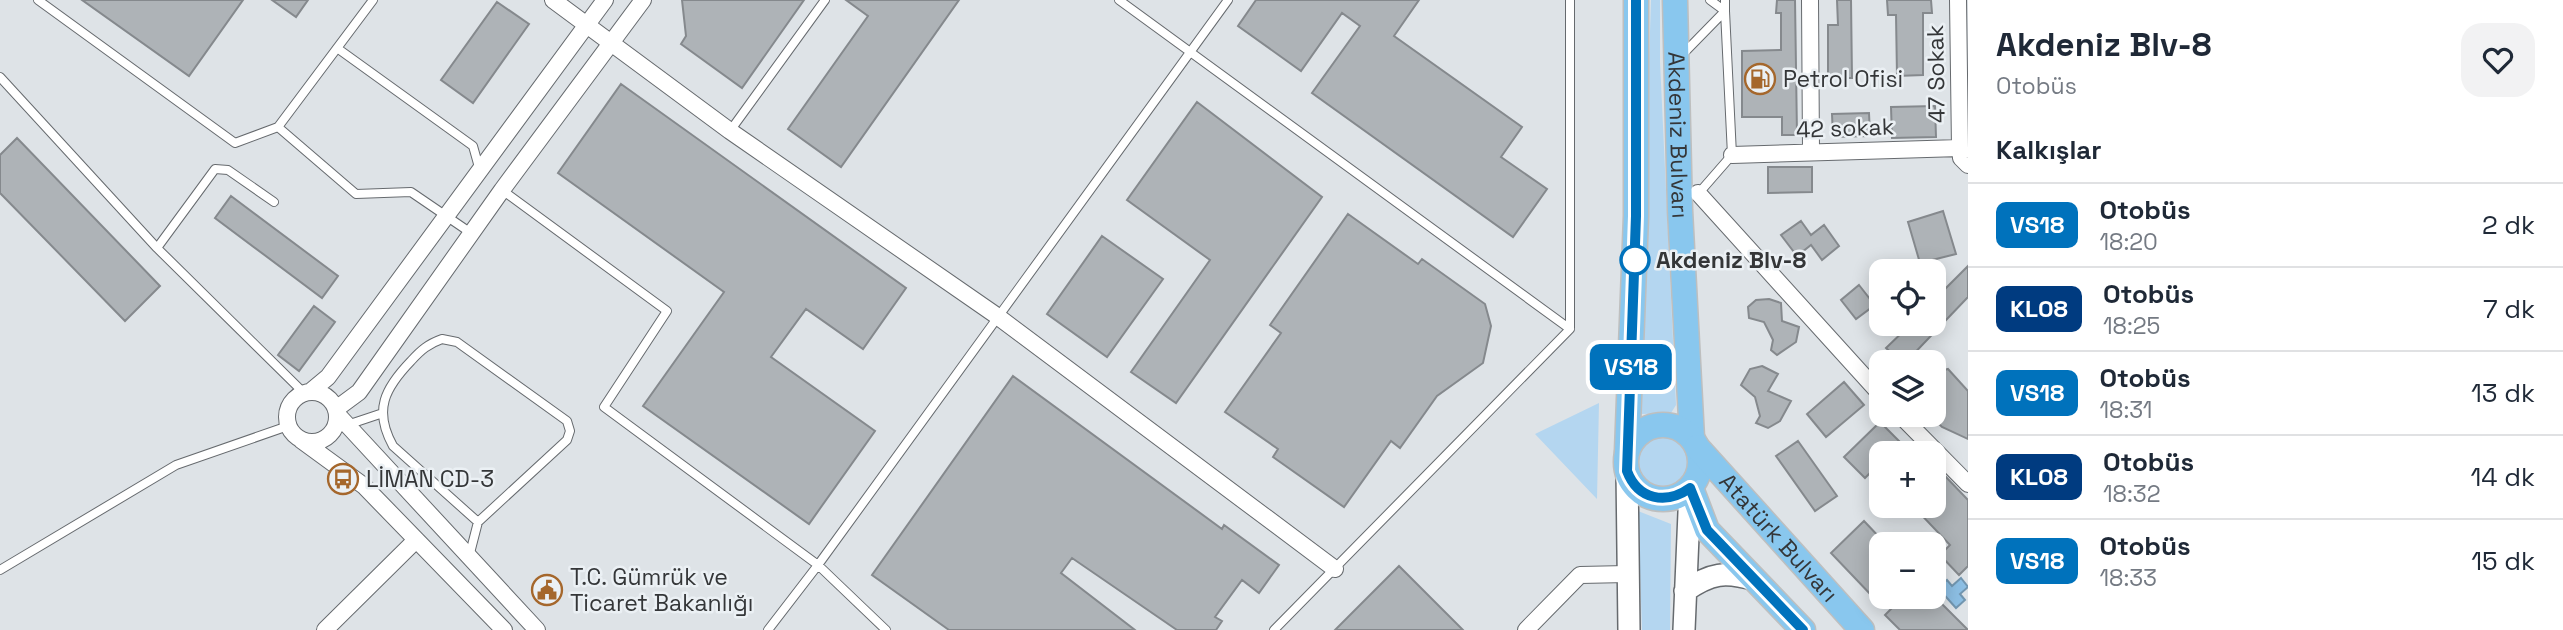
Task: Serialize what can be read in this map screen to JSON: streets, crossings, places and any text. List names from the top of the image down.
{
  "streets": {
    "main road": ["Akdeniz Bulvarı", "Atatürk Bulvarı"],
    "street": ["47 Sokak", "42 sokak"]
  },
  "crossings": [
    ["47 Sokak", "42 sokak"],
    ["Akdeniz Bulvarı", "Atatürk Bulvarı"]
  ],
  "places": {
    "fuel station": ["Petrol Ofisi"],
    "other": ["Akdeniz Blv-8"],
    "bus stop": ["LİMAN CD-3"],
    "public building": ["T.C. Gümrük ve Ticaret Bakanlığı"]
  },
  "lines": ["bus line VS18"],
  "page": {
    "on_map": "VS18",
    "heading": [
      ["Akdeniz Blv-8", "Otobüs"],
      "Kalkışlar"
    ],
    "list": [
      {
        "mark": "VS18",
        "name": "Otobüs",
        "note": "18:20",
        "value": "2 dk"
      },
      {
        "mark": "KL08",
        "name": "Otobüs",
        "note": "18:25",
        "value": "7 dk"
      },
      {
        "mark": "VS18",
        "name": "Otobüs",
        "note": "18:31",
        "value": "13 dk"
      },
      {
        "mark": "KL08",
        "name": "Otobüs",
        "note": "18:32",
        "value": "14 dk"
      },
      {
        "mark": "VS18",
        "name": "Otobüs",
        "note": "18:33",
        "value": "15 dk"
      }
    ],
    "map_buttons": ["+", "−"]
  }
}
